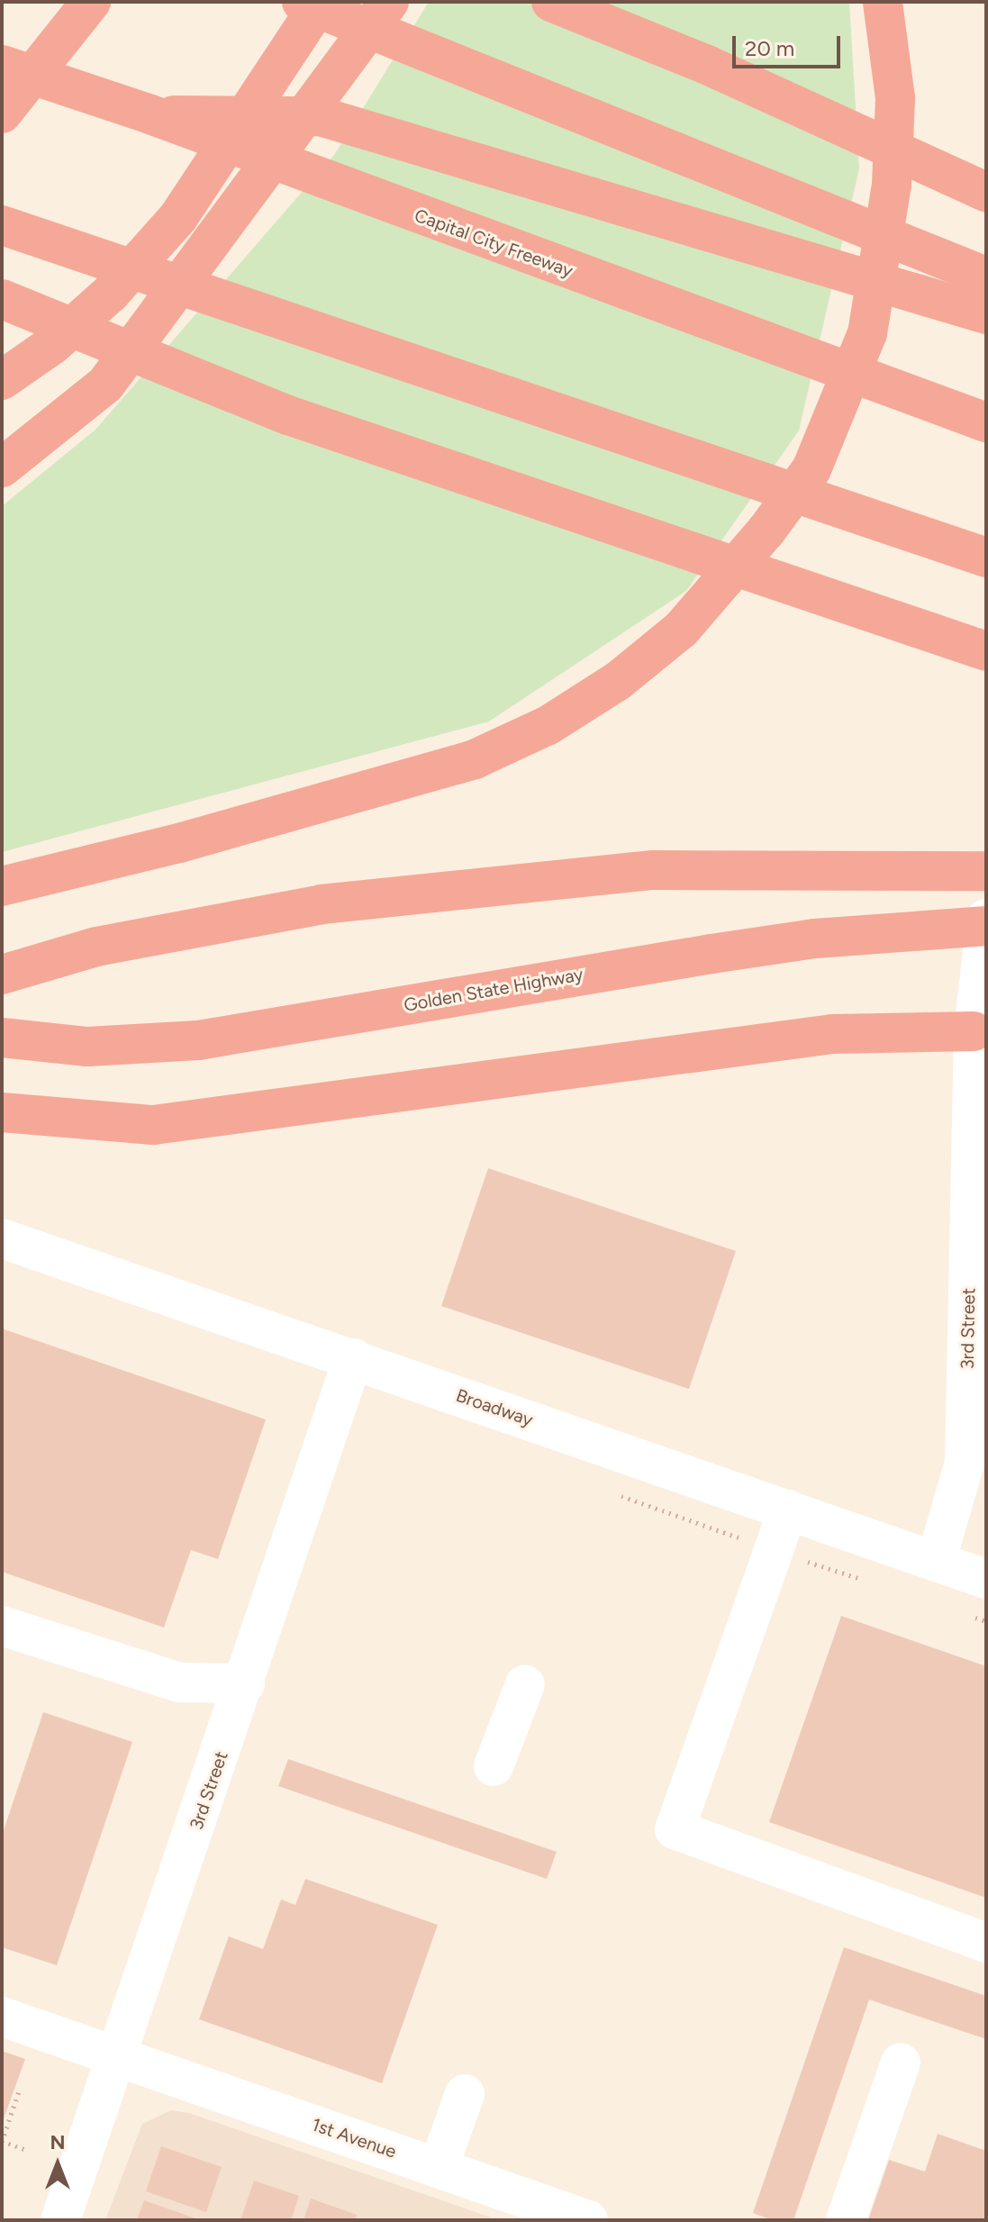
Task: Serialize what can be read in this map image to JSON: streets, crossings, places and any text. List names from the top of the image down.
{
  "streets": {
    "highway": ["Capital City Freeway", "Golden State Highway"],
    "street": ["3rd Street", "Broadway", "1st Avenue"]
  },
  "crossings": [
    ["3rd Street", "Broadway"],
    ["3rd Street", "1st Avenue"]
  ],
  "scale_bar": "20 m",
  "north": "top"
}
